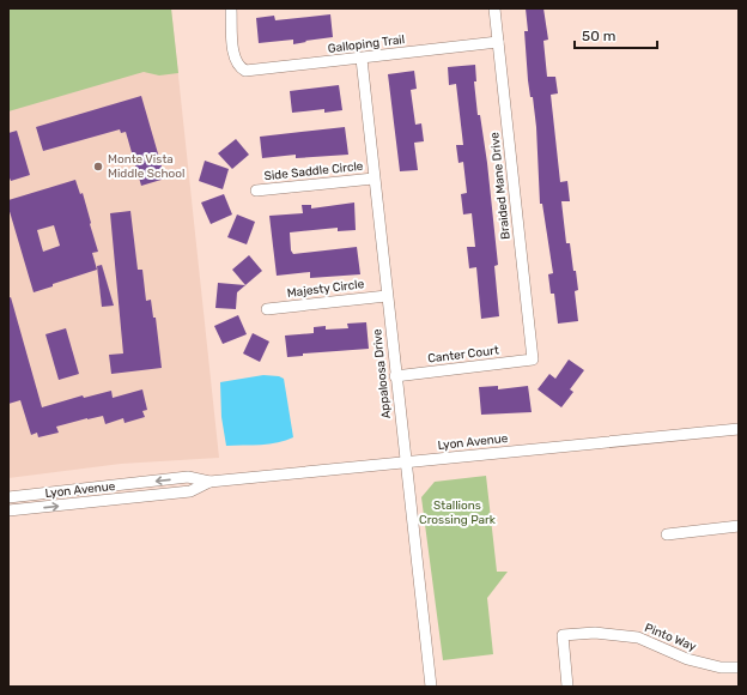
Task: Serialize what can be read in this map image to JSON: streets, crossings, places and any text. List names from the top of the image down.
{
  "streets": {
    "street": [
      "Galloping Trail",
      "Side Saddle Circle",
      "Braided Mane Drive",
      "Majesty Circle",
      "Canter Court",
      "Appaloosa Drive",
      "Lyon Avenue",
      "Pinto Way"
    ]
  },
  "crossings": [
    ["Galloping Trail", "Braided Mane Drive"],
    ["Galloping Trail", "Appaloosa Drive"],
    ["Side Saddle Circle", "Appaloosa Drive"],
    ["Braided Mane Drive", "Canter Court"],
    ["Majesty Circle", "Appaloosa Drive"],
    ["Canter Court", "Appaloosa Drive"],
    ["Appaloosa Drive", "Lyon Avenue"]
  ],
  "parks": ["Stallions Crossing Park"],
  "places": ["Monte Vista Middle School"],
  "scale_bar": "50 m"
}
